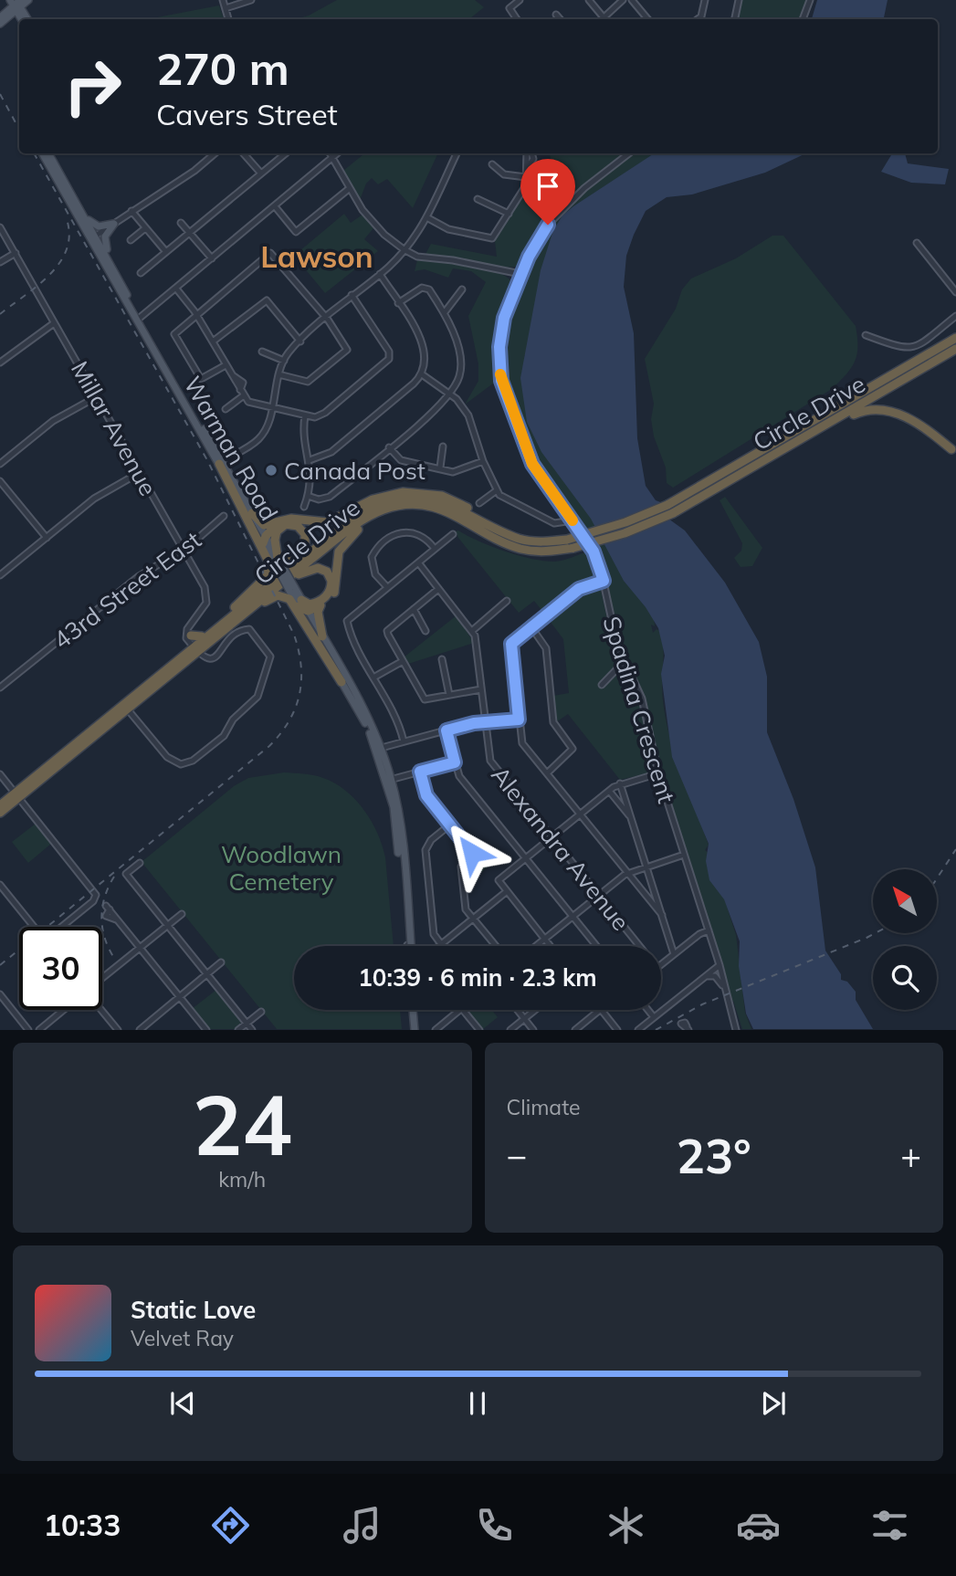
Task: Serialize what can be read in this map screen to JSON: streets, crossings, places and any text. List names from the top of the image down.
{
  "streets": {
    "highway": ["Circle Drive"],
    "main road": ["Warman Road"],
    "street": [
      "Millar Avenue",
      "43rd Street East",
      "Spadina Crescent",
      "Alexandra Avenue"
    ]
  },
  "crossings": [
    ["Circle Drive", "Millar Avenue"],
    ["Millar Avenue", "43rd Street East"]
  ],
  "districts": ["Lawson"],
  "parks": ["Woodlawn Cemetery"],
  "places": ["Canada Post"],
  "north": "top left",
  "page": {
    "turn": ["270 m", "Cavers Street"],
    "limit": "30",
    "trip": "10:39 · 6 min · 2.3 km",
    "tile": [
      ["24", "km/h"],
      "Climate"
    ],
    "heat": ["−", "23°", "+"],
    "song": ["Static Love", "Velvet Ray"],
    "tabs": "10:33"
  }
}
